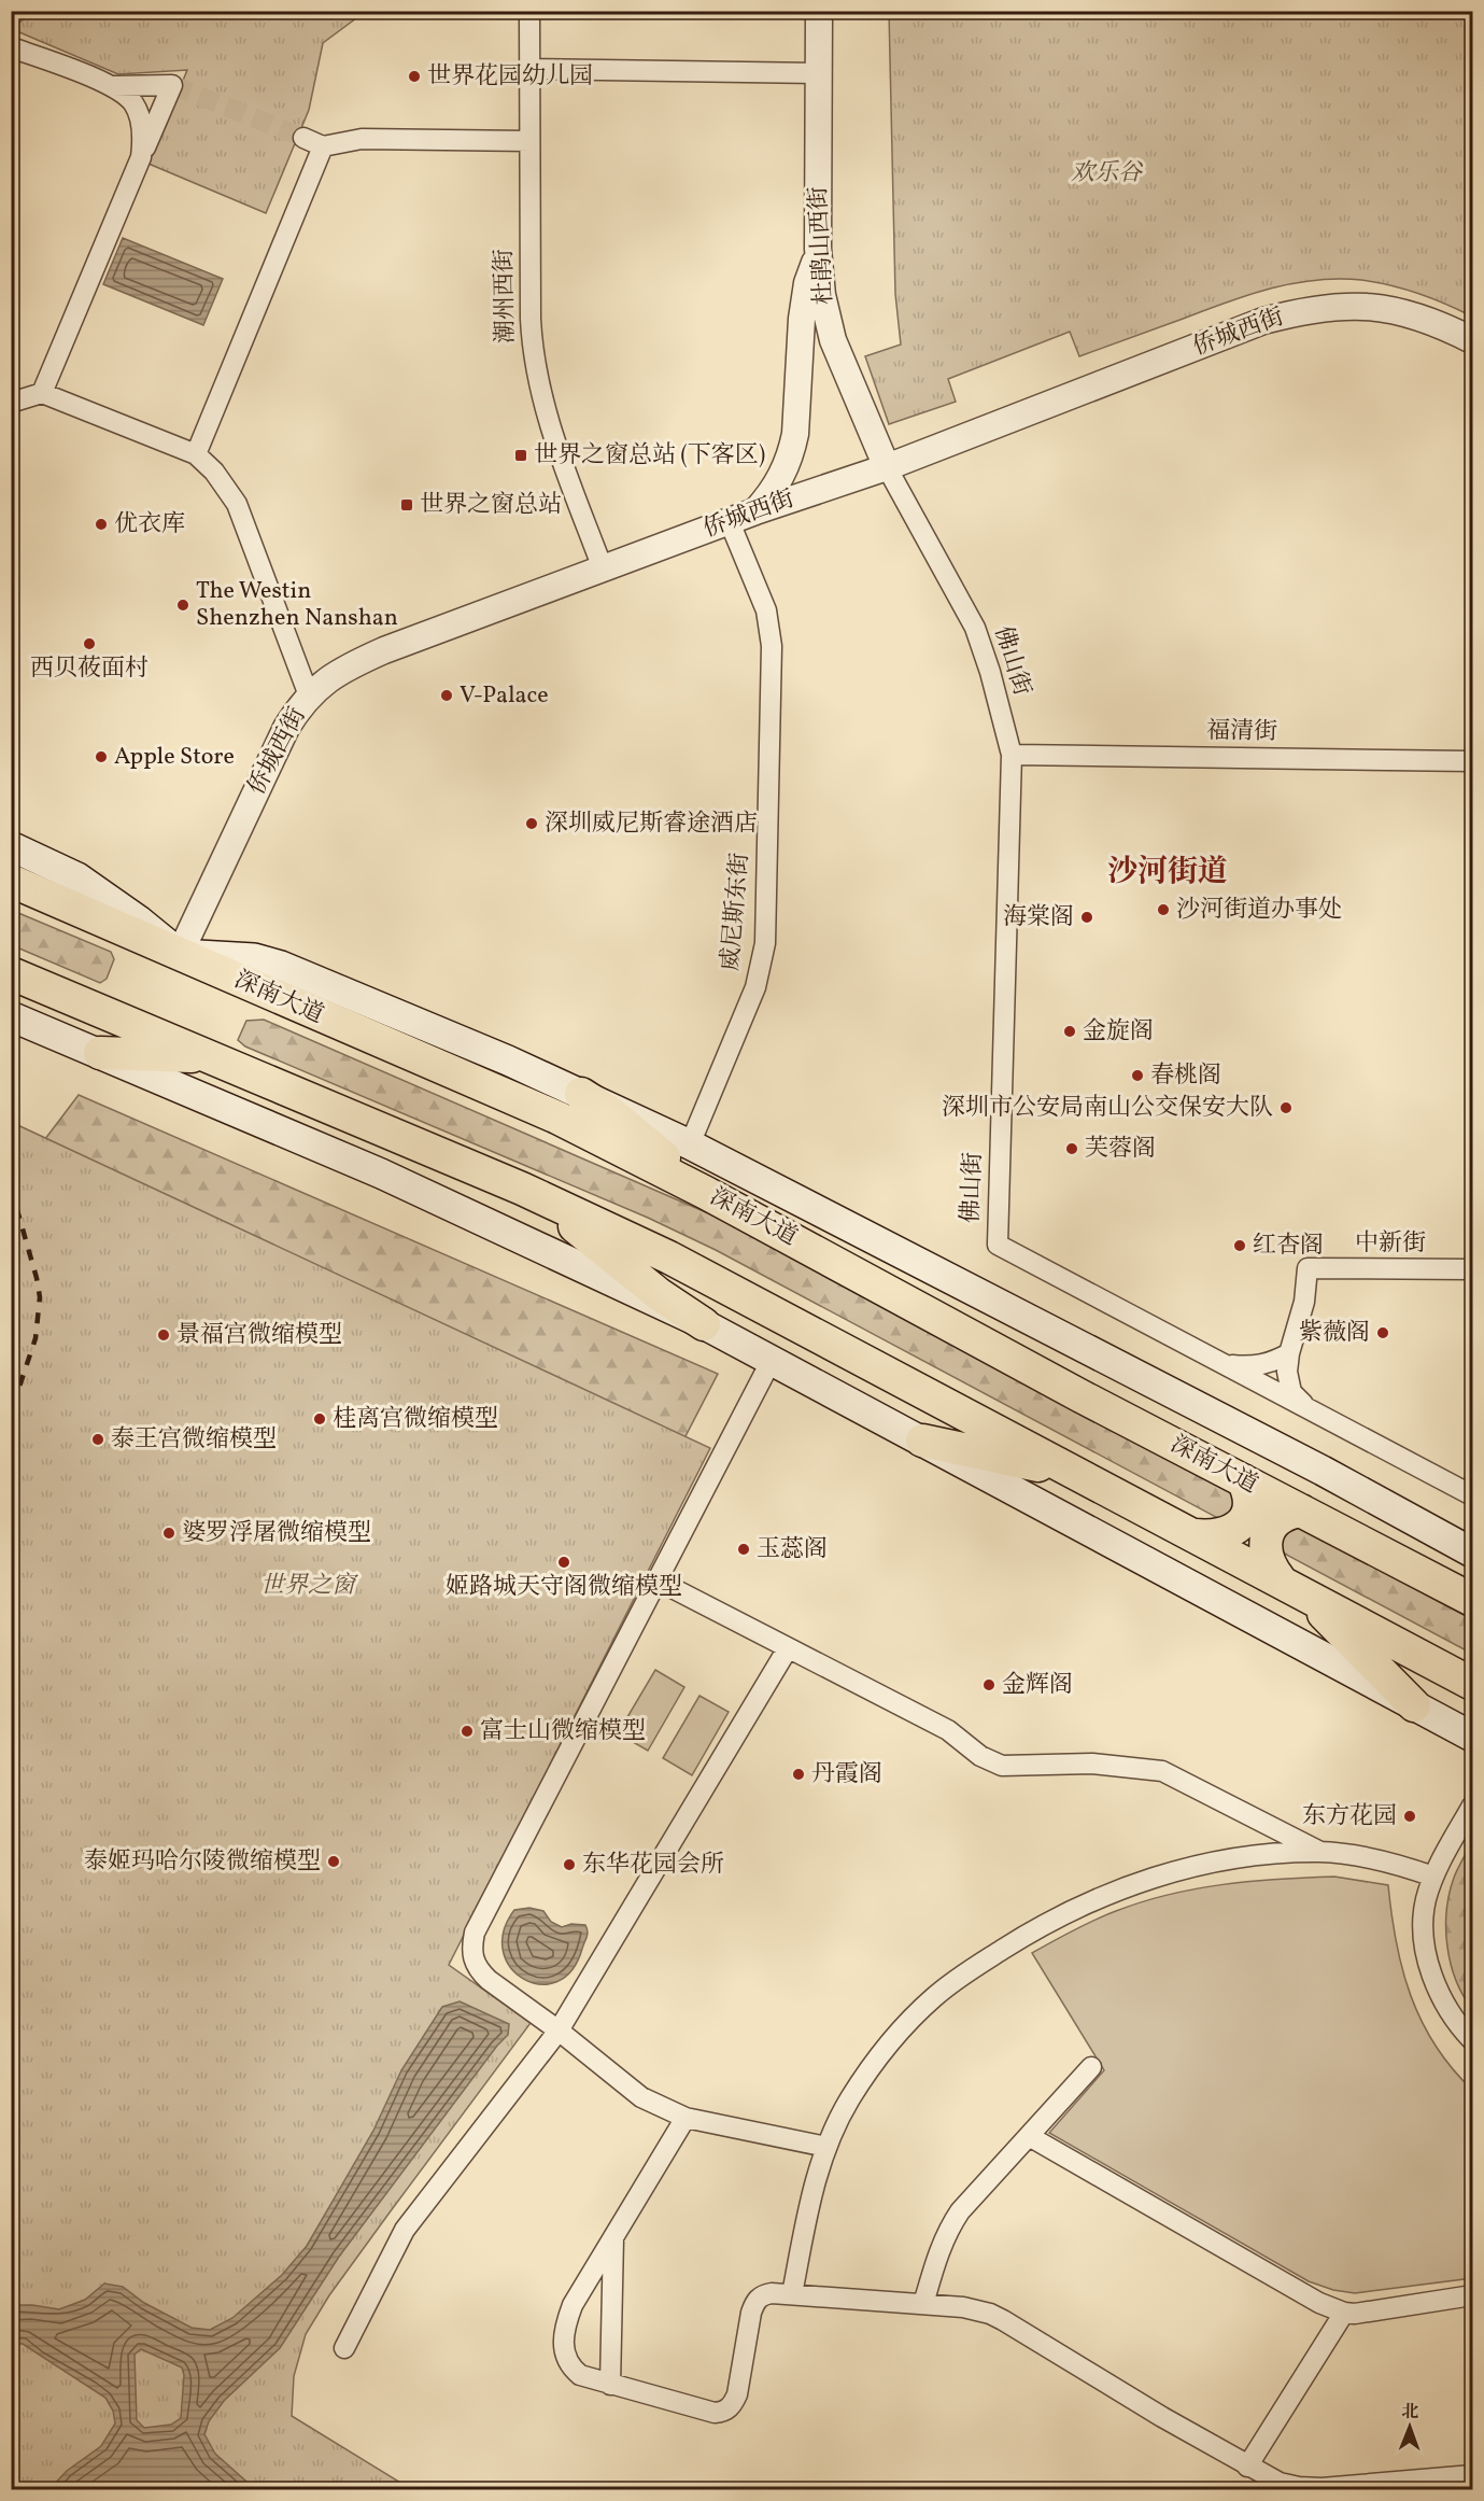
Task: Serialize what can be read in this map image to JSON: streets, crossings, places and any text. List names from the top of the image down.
{
  "streets": {
    "main road": ["深南大道"],
    "street": [
      "杜鹃山西街",
      "潮州西街",
      "侨城西街",
      "佛山街",
      "福清街",
      "威尼斯东街",
      "中新街"
    ]
  },
  "crossings": [
    ["杜鹃山西街", "侨城西街"],
    ["杜鹃山西街", "佛山街"],
    ["潮州西街", "侨城西街"],
    ["侨城西街", "佛山街"],
    ["侨城西街", "威尼斯东街"],
    ["侨城西街", "深南大道"],
    ["佛山街", "福清街"]
  ],
  "districts": ["沙河街道"],
  "parks": ["欢乐谷", "世界之窗"],
  "places": {
    "other": [
      "世界花园幼儿园",
      "优衣库",
      "The Westin Shenzhen Nanshan",
      "西贝莜面村",
      "V-Palace",
      "Apple Store",
      "深圳威尼斯睿途酒店",
      "沙河街道办事处",
      "海棠阁",
      "金旋阁",
      "春桃阁",
      "深圳市公安局南山公交保安大队",
      "芙蓉阁",
      "红杏阁",
      "紫薇阁",
      "景福宫微缩模型",
      "桂离宫微缩模型",
      "泰王宫微缩模型",
      "婆罗浮屠微缩模型",
      "玉蕊阁",
      "姬路城天守阁微缩模型",
      "金辉阁",
      "富士山微缩模型",
      "丹霞阁",
      "东方花园",
      "泰姬玛哈尔陵微缩模型",
      "东华花园会所"
    ],
    "transit": ["世界之窗总站 (下客区)", "世界之窗总站"]
  },
  "north": "top"
}
